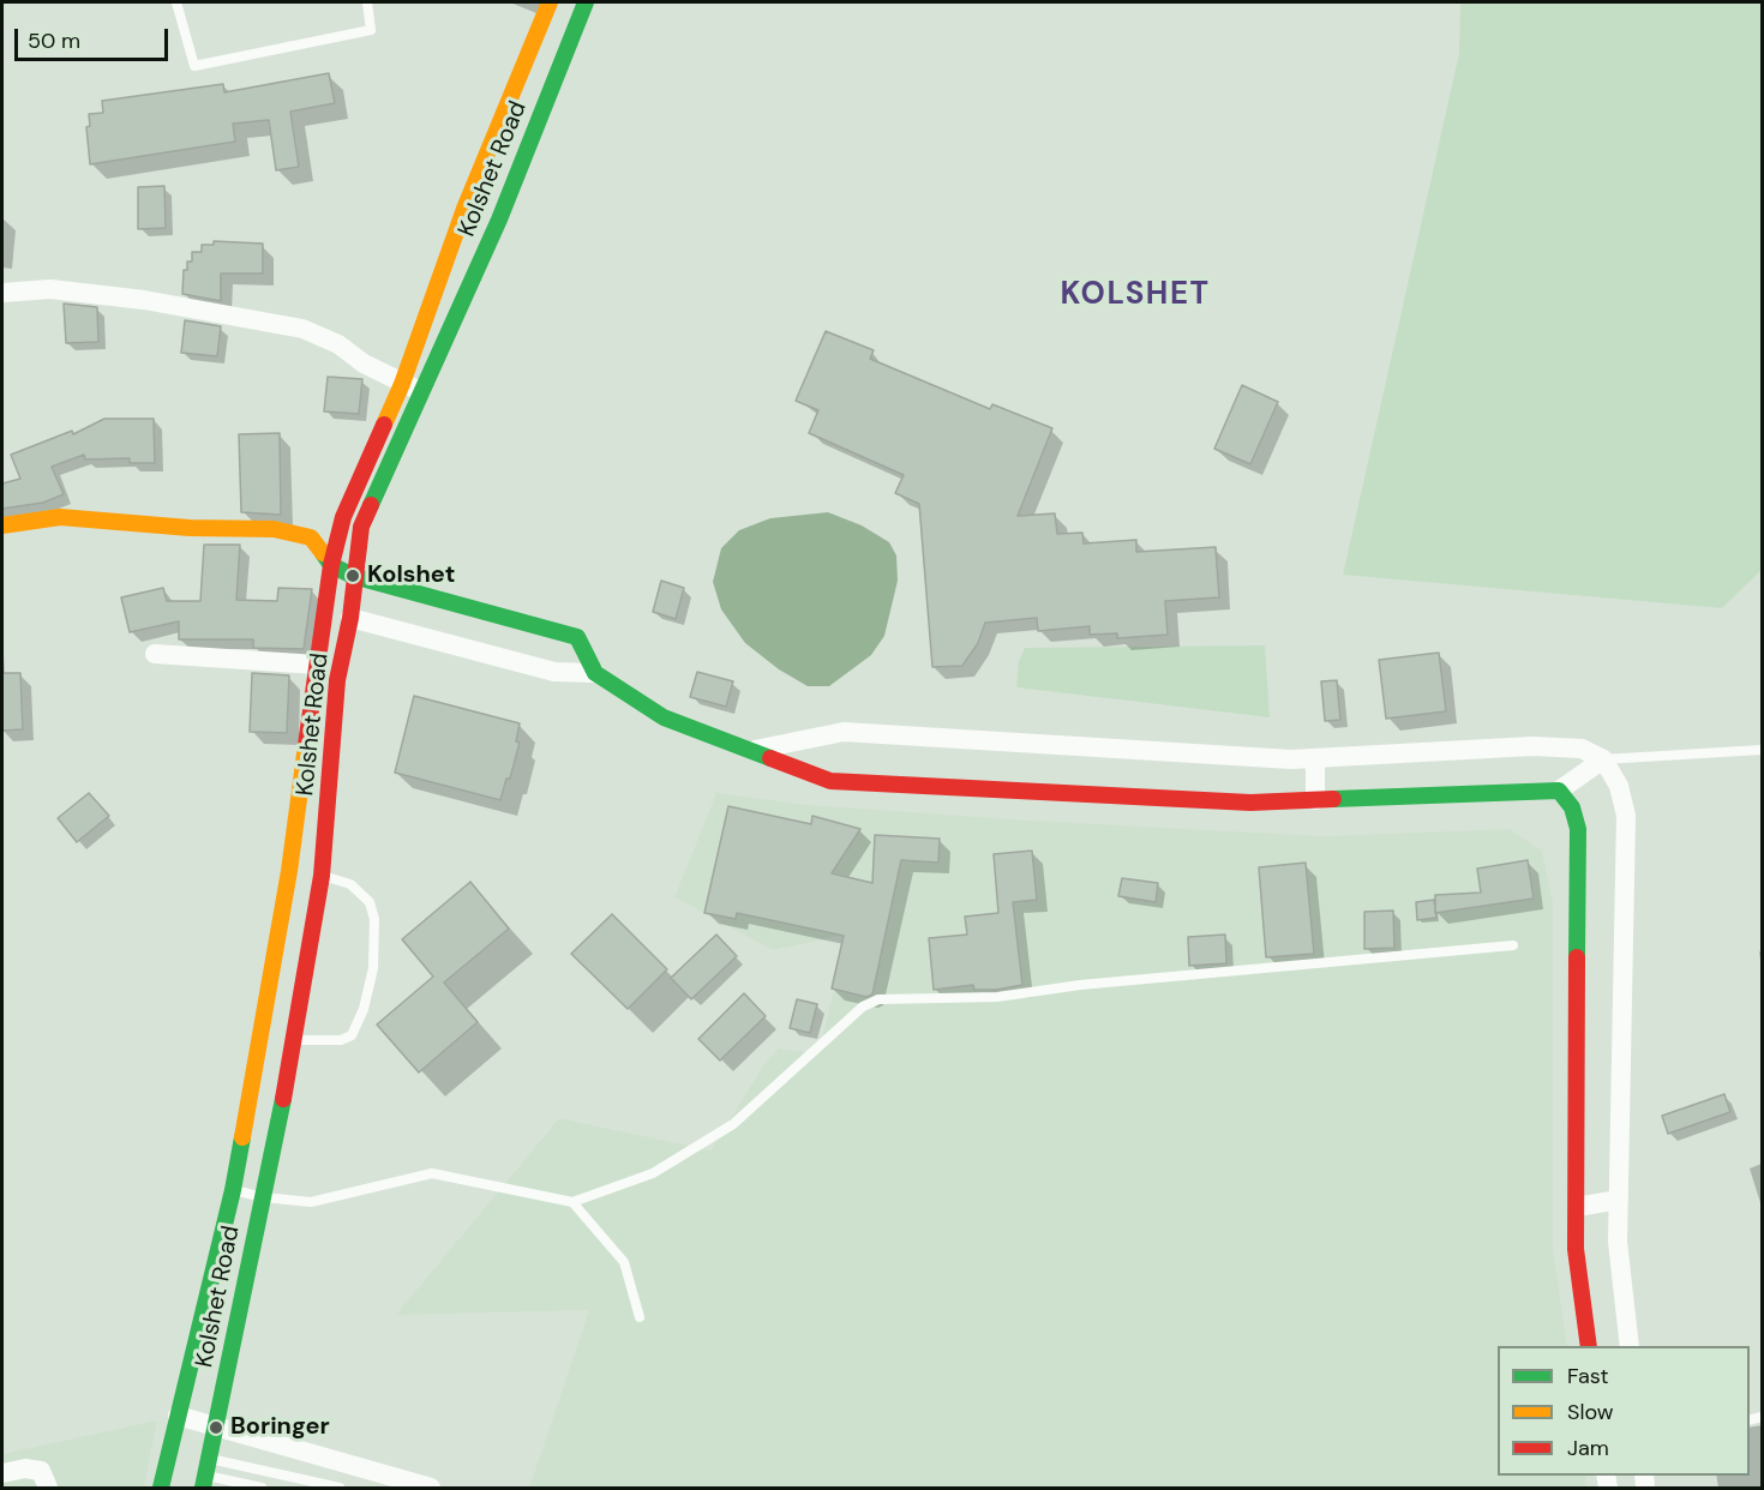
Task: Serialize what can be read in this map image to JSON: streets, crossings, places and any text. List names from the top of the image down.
{
  "streets": {
    "street": ["Kolshet Road"]
  },
  "districts": ["KOLSHET"],
  "places": ["Kolshet", "Boringer"],
  "legend": ["Fast", "Slow", "Jam"],
  "scale_bar": "50 m"
}
